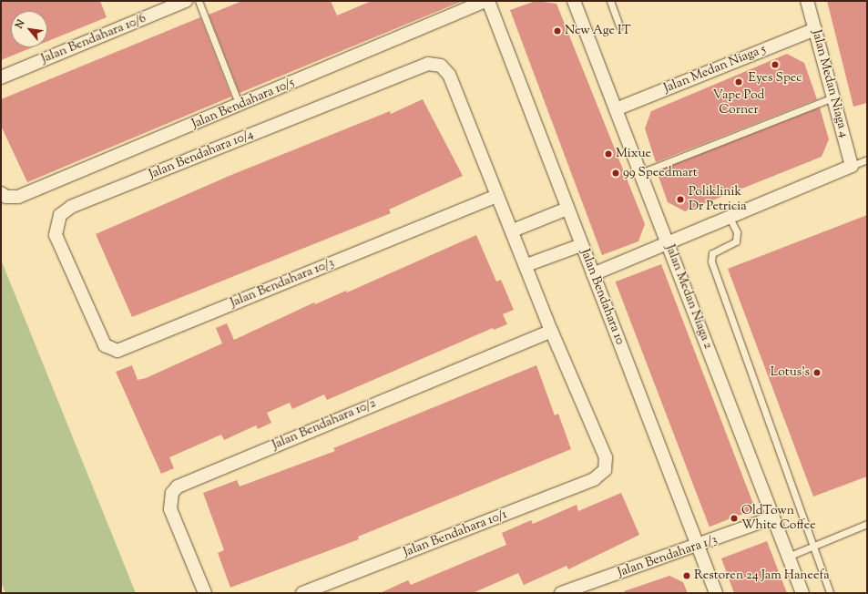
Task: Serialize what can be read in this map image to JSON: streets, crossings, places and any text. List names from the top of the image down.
{
  "streets": {
    "street": [
      "Jalan Bendahara 10/6",
      "Jalan Medan Niaga 5",
      "Jalan Medan Niaga 4",
      "Jalan Bendahara 10/5",
      "Jalan Bendahara 10/4",
      "Jalan Bendahara 10/3",
      "Jalan Bendahara 10",
      "Jalan Medan Niaga 2",
      "Jalan Bendahara 10/2",
      "Jalan Bendahara 10/1",
      "Jalan Bendahara 1/3"
    ]
  },
  "crossings": [
    ["Jalan Medan Niaga 5", "Jalan Medan Niaga 4"],
    ["Jalan Medan Niaga 5", "Jalan Medan Niaga 2"],
    ["Jalan Bendahara 10/4", "Jalan Bendahara 10/3"],
    ["Jalan Bendahara 10", "Jalan Bendahara 1/3"],
    ["Jalan Medan Niaga 2", "Jalan Bendahara 1/3"],
    ["Jalan Bendahara 10/2", "Jalan Bendahara 10/1"]
  ],
  "places": [
    "New Age IT",
    "Eyes Spec",
    "Vape Pod Corner",
    "Mixue",
    "99 Speedmart",
    "Poliklinik Dr Petricia",
    "Lotus's",
    "OldTown White Coffee",
    "Restoren 24 Jam Haneefa"
  ],
  "north": "top left"
}
